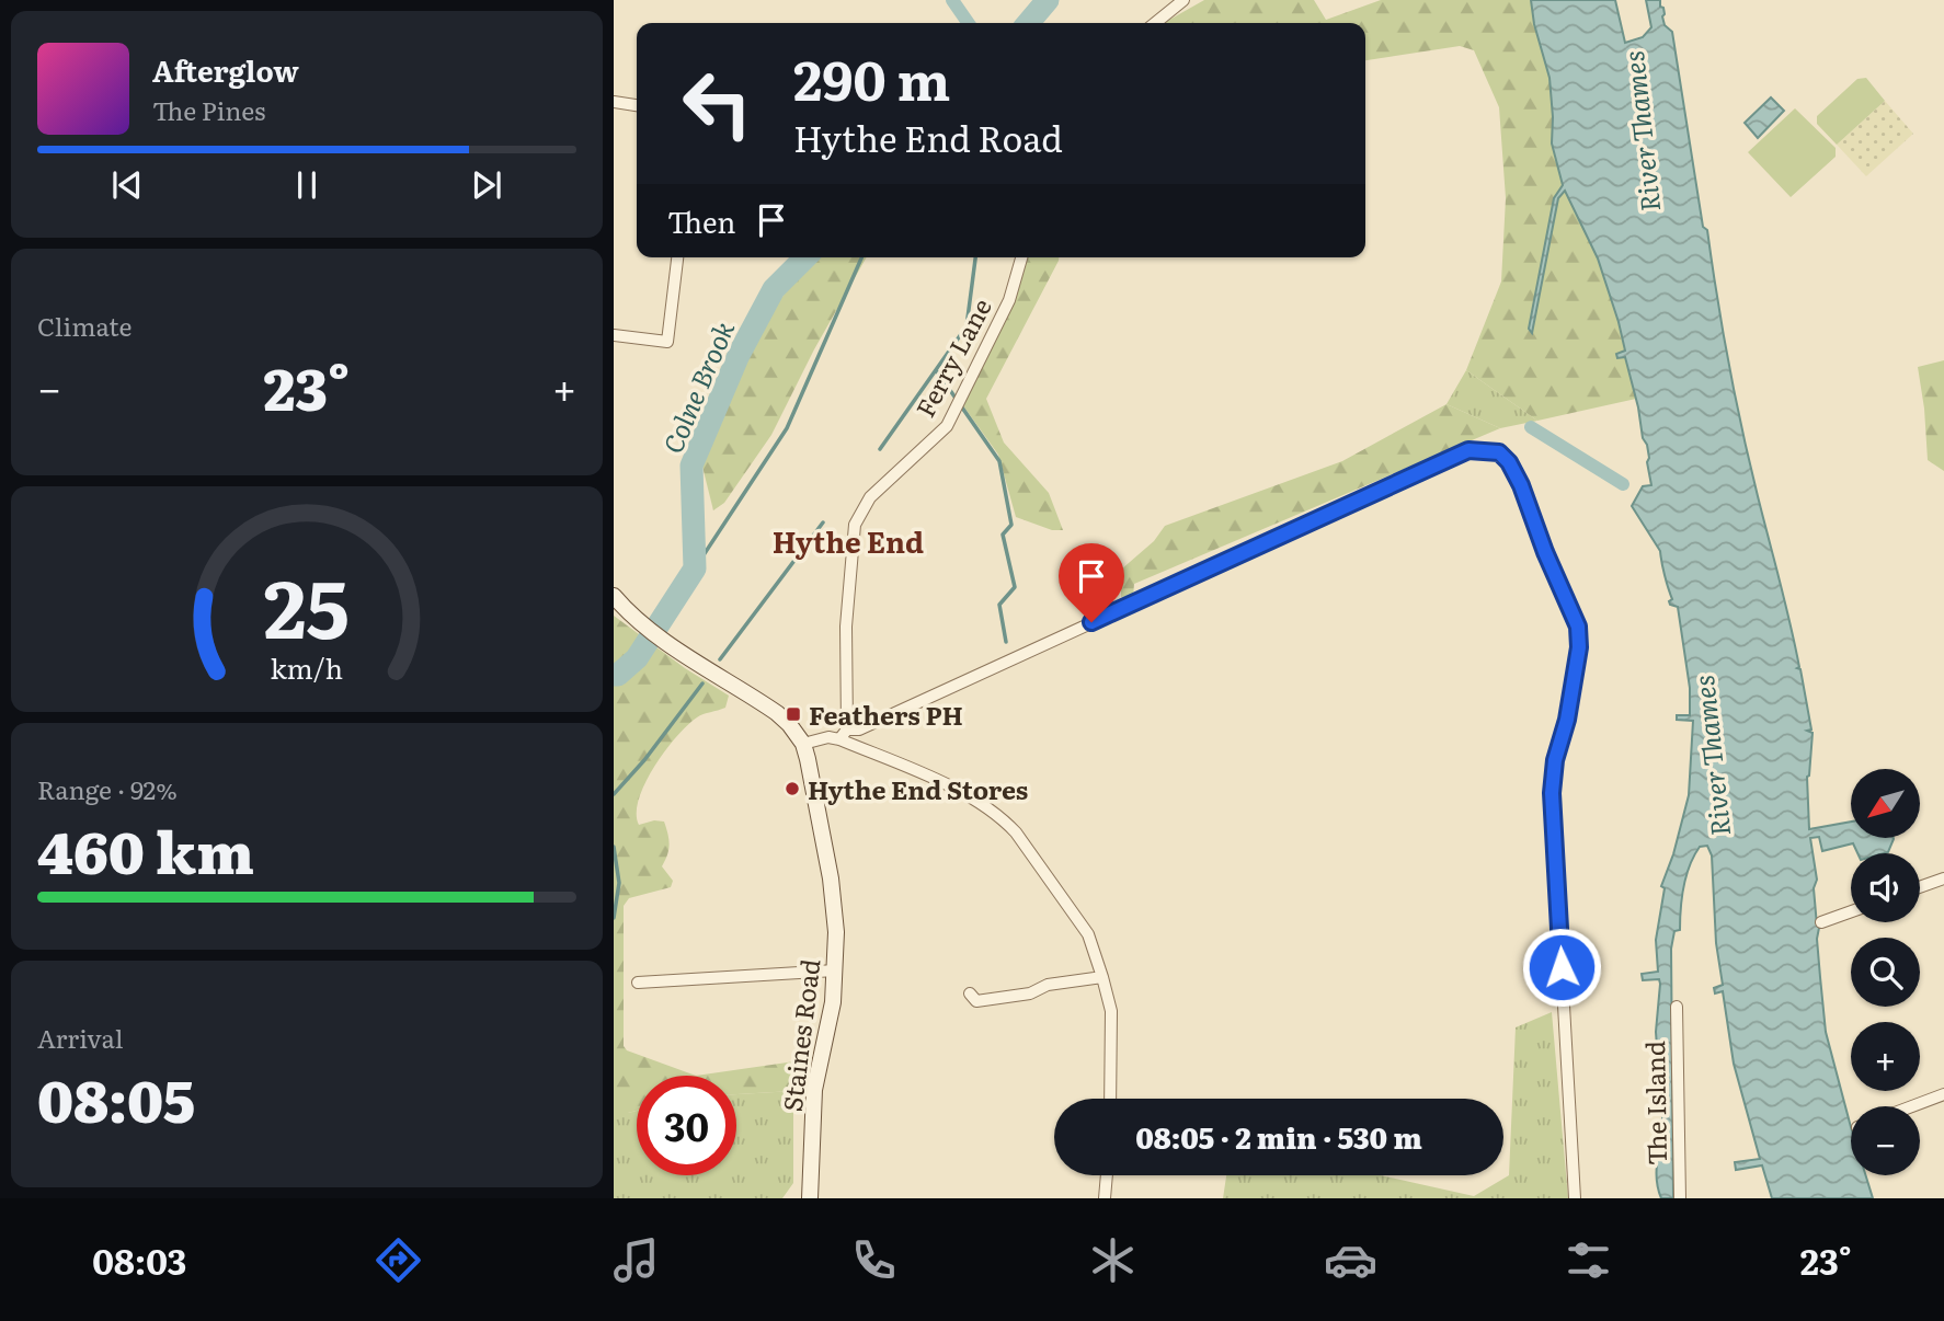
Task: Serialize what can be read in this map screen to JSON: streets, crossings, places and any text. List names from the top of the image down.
{
  "streets": {
    "main road": ["Staines Road"],
    "street": ["Ferry Lane", "The Island"]
  },
  "districts": ["Hythe End"],
  "water": ["River Thames", "Colne Brook"],
  "places": {
    "transit": ["Feathers PH"],
    "other": ["Hythe End Stores"]
  },
  "north": "bottom left",
  "page": {
    "turn": ["290 m", "Hythe End Road"],
    "song": ["Afterglow", "The Pines"],
    "then": "Then",
    "tile": [
      "Climate",
      ["Range · 92%", "460 km"],
      ["Arrival", "08:05"]
    ],
    "heat": ["−", "23°", "+"],
    "map_buttons": ["+", "−"],
    "limit": "30",
    "trip": "08:05 · 2 min · 530 m",
    "tabs": ["08:03", "23°"],
    "gauge": ["25", "km/h"]
  }
}
